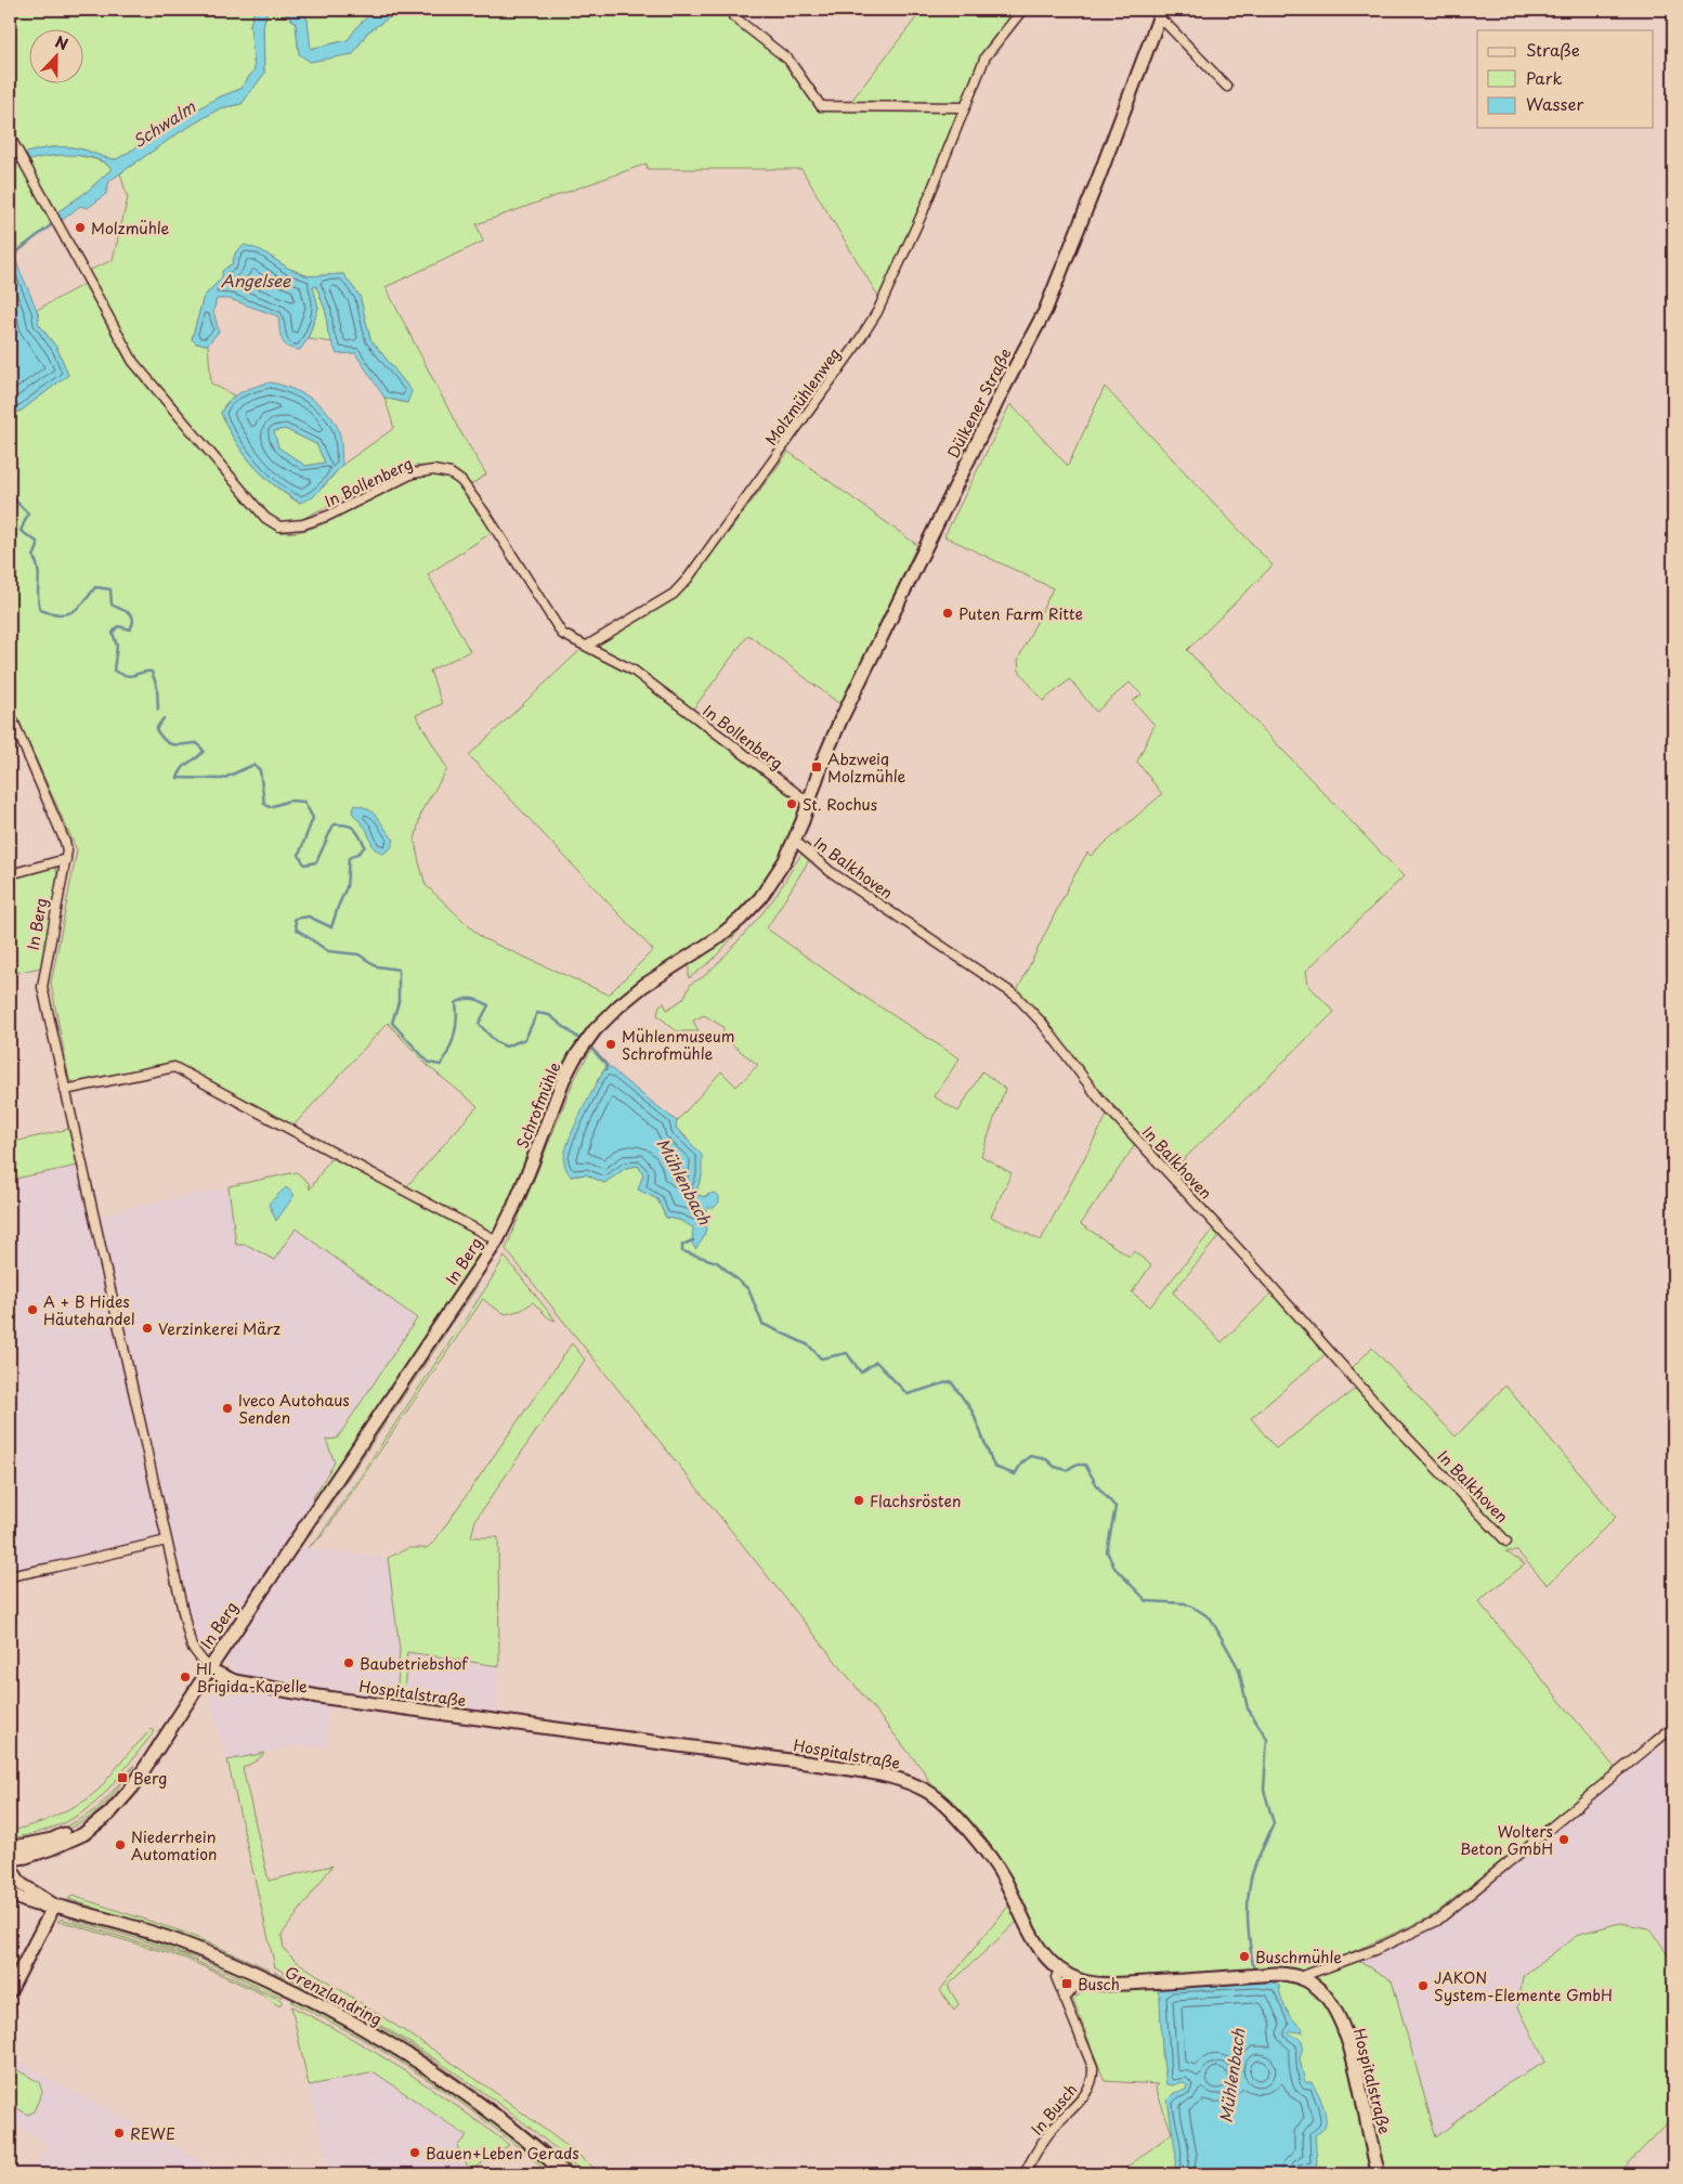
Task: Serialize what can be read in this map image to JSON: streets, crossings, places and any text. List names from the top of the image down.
{
  "streets": {
    "main road": [
      "Dülkener Straße",
      "In Berg",
      "Schrofmühle",
      "Hospitalstraße",
      "Grenzlandring"
    ],
    "street": [
      "Molzmühlenweg",
      "In Bollenberg",
      "In Balkhoven",
      "In Busch"
    ]
  },
  "crossings": [
    ["Molzmühlenweg", "In Bollenberg"],
    ["Dülkener Straße", "In Bollenberg"],
    ["Dülkener Straße", "In Balkhoven"],
    ["Dülkener Straße", "Schrofmühle"],
    ["In Balkhoven", "Schrofmühle"],
    ["In Berg", "Schrofmühle"],
    ["In Berg", "Hospitalstraße"],
    ["Hospitalstraße", "In Busch"]
  ],
  "water": ["Schwalm", "Angelsee", "Mühlenbach"],
  "places": {
    "other": [
      "Molzmühle",
      "Puten Farm Ritte",
      "St. Rochus",
      "Mühlenmuseum Schrofmühle",
      "A + B Hides Häutehandel",
      "Verzinkerei März",
      "Iveco Autohaus Senden",
      "Flachsrösten",
      "Baubetriebshof",
      "Hl. Brigida-Kapelle",
      "Wolters Beton GmbH",
      "Niederrhein Automation",
      "Buschmühle",
      "JAKON System-Elemente GmbH",
      "REWE",
      "Bauen+Leben Gerads"
    ],
    "transit": ["Abzweig Molzmühle", "Berg", "Busch"]
  },
  "legend": ["Straße", "Park", "Wasser"],
  "north": "top"
}
